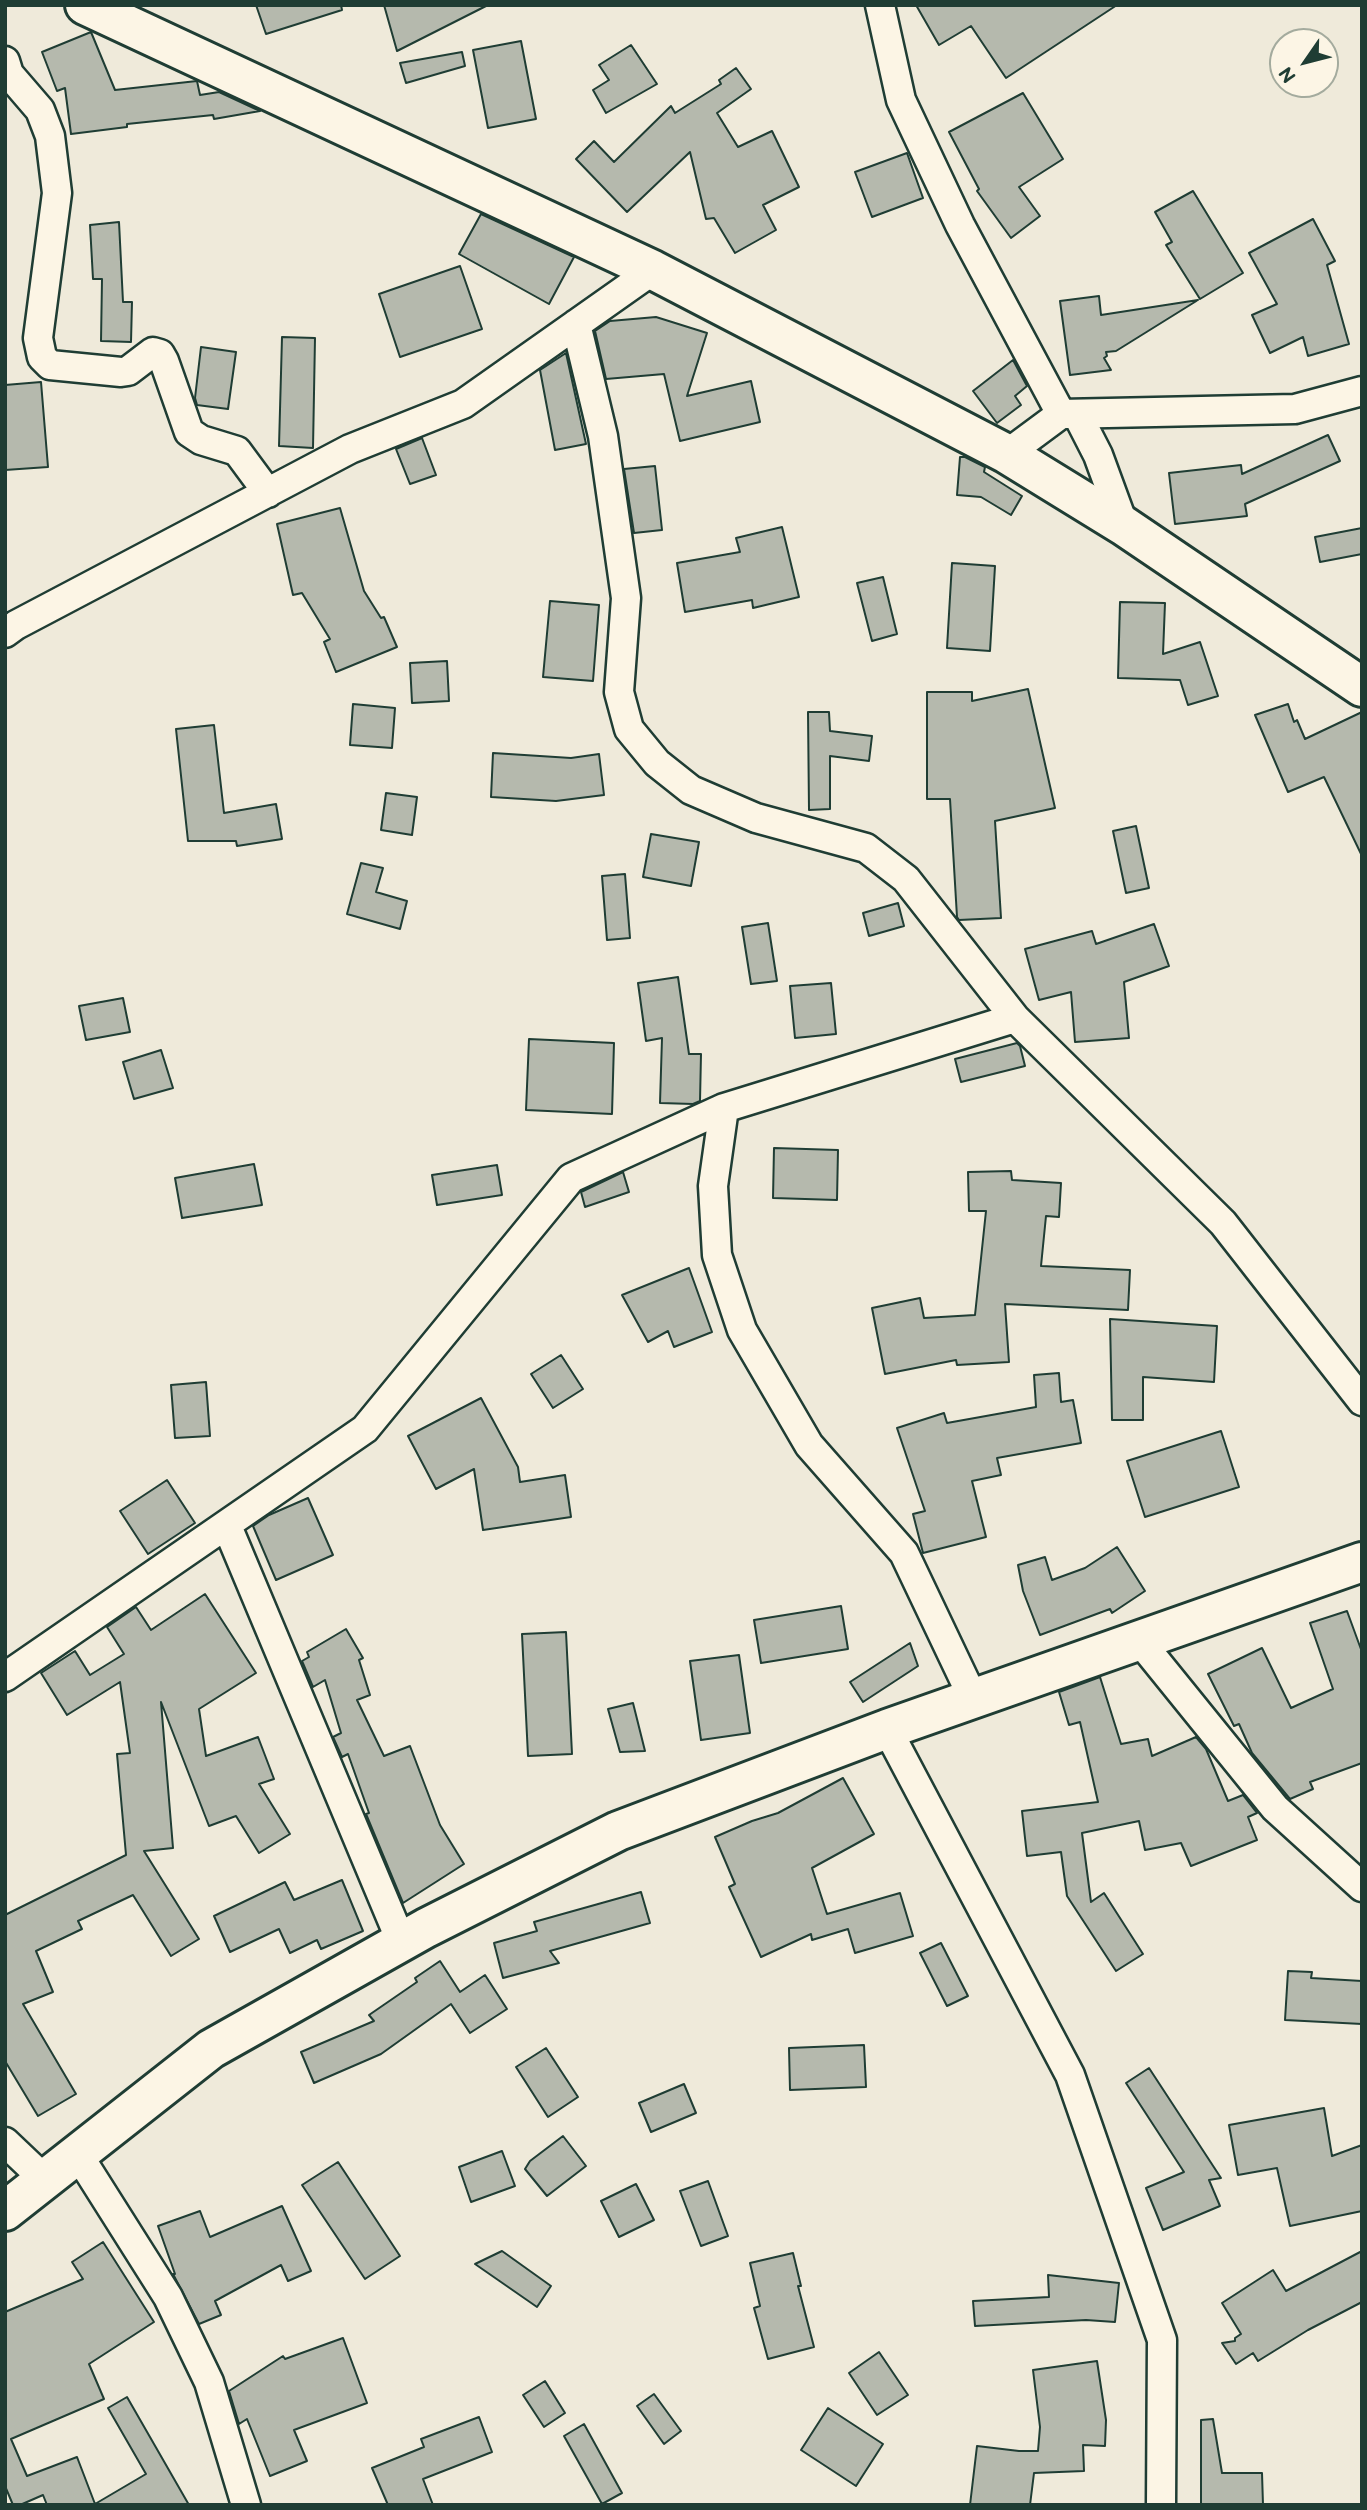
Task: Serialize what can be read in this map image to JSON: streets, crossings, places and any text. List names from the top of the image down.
{
  "north": "bottom left"
}
